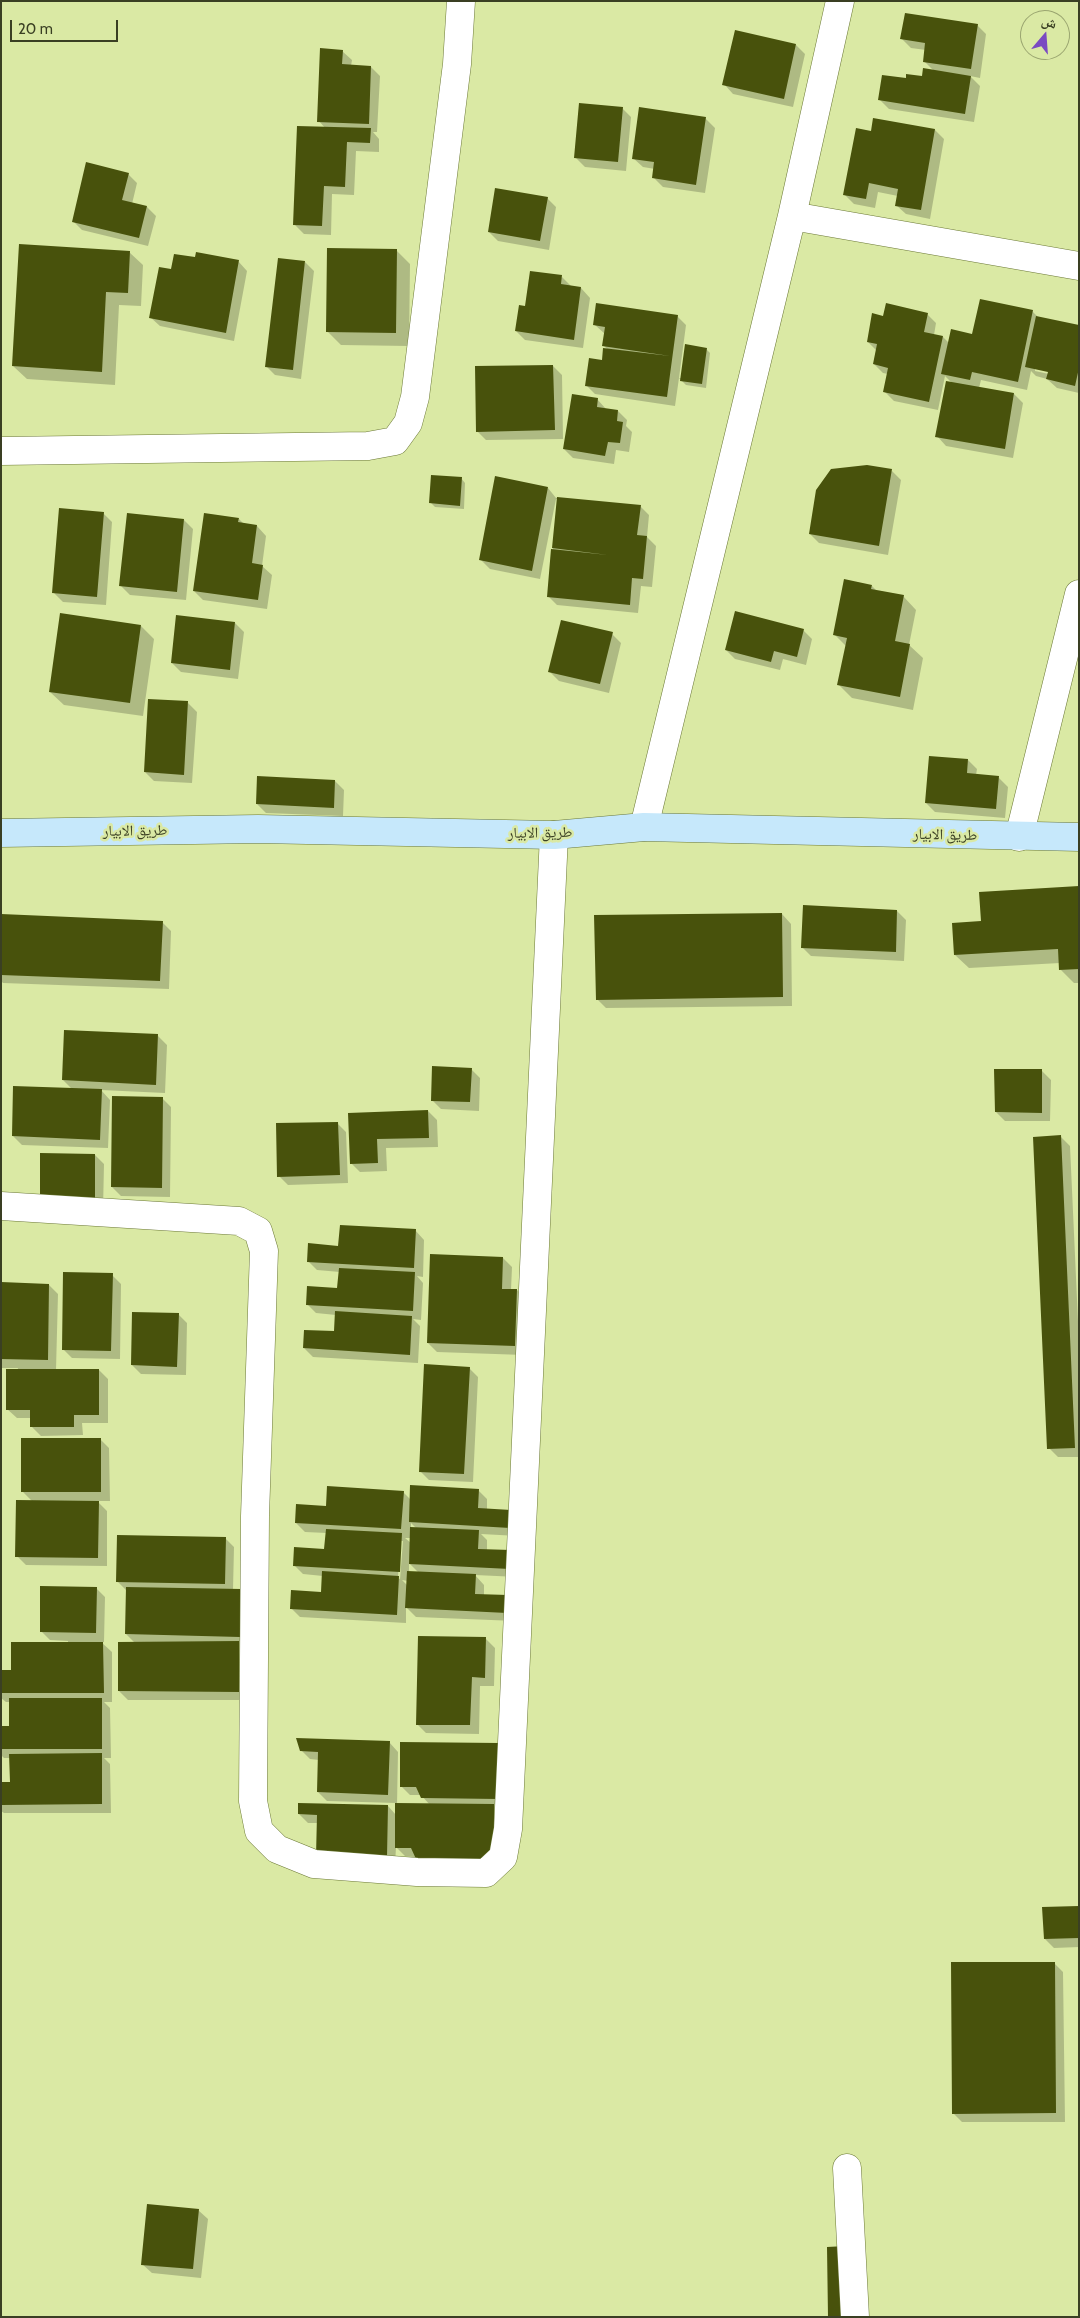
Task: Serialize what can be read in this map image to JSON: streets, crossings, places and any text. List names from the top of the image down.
{
  "streets": {
    "main road": ["طريق الابيار"]
  },
  "scale_bar": "20 m",
  "north": "top"
}
